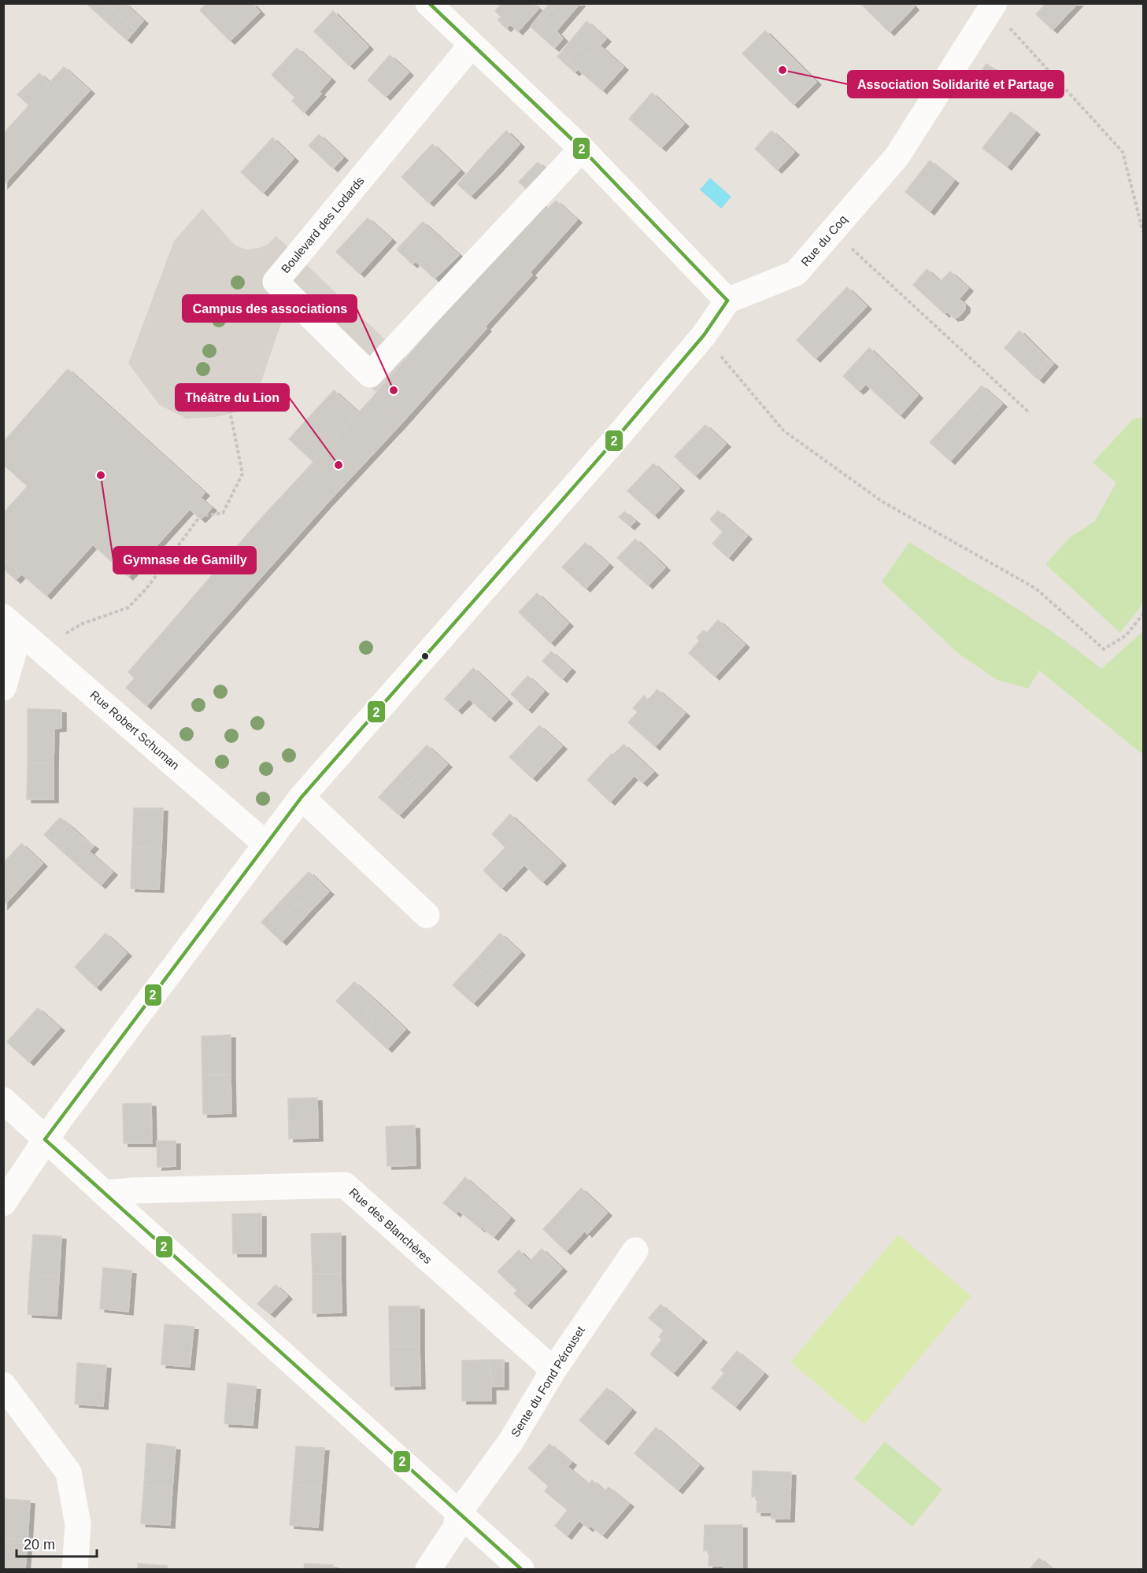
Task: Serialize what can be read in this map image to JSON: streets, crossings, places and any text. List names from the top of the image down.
{
  "streets": {
    "street": [
      "Boulevard des Lodards",
      "Rue du Coq",
      "Rue Robert Schuman",
      "Rue des Blanchères",
      "Sente du Fond Pérouset"
    ]
  },
  "crossings": [
    ["Rue des Blanchères", "Sente du Fond Pérouset"]
  ],
  "places": [
    "Association Solidarité et Partage",
    "Campus des associations",
    "Théâtre du Lion",
    "Gymnase de Gamilly"
  ],
  "lines": ["transit line 2"],
  "scale_bar": "20 m"
}
